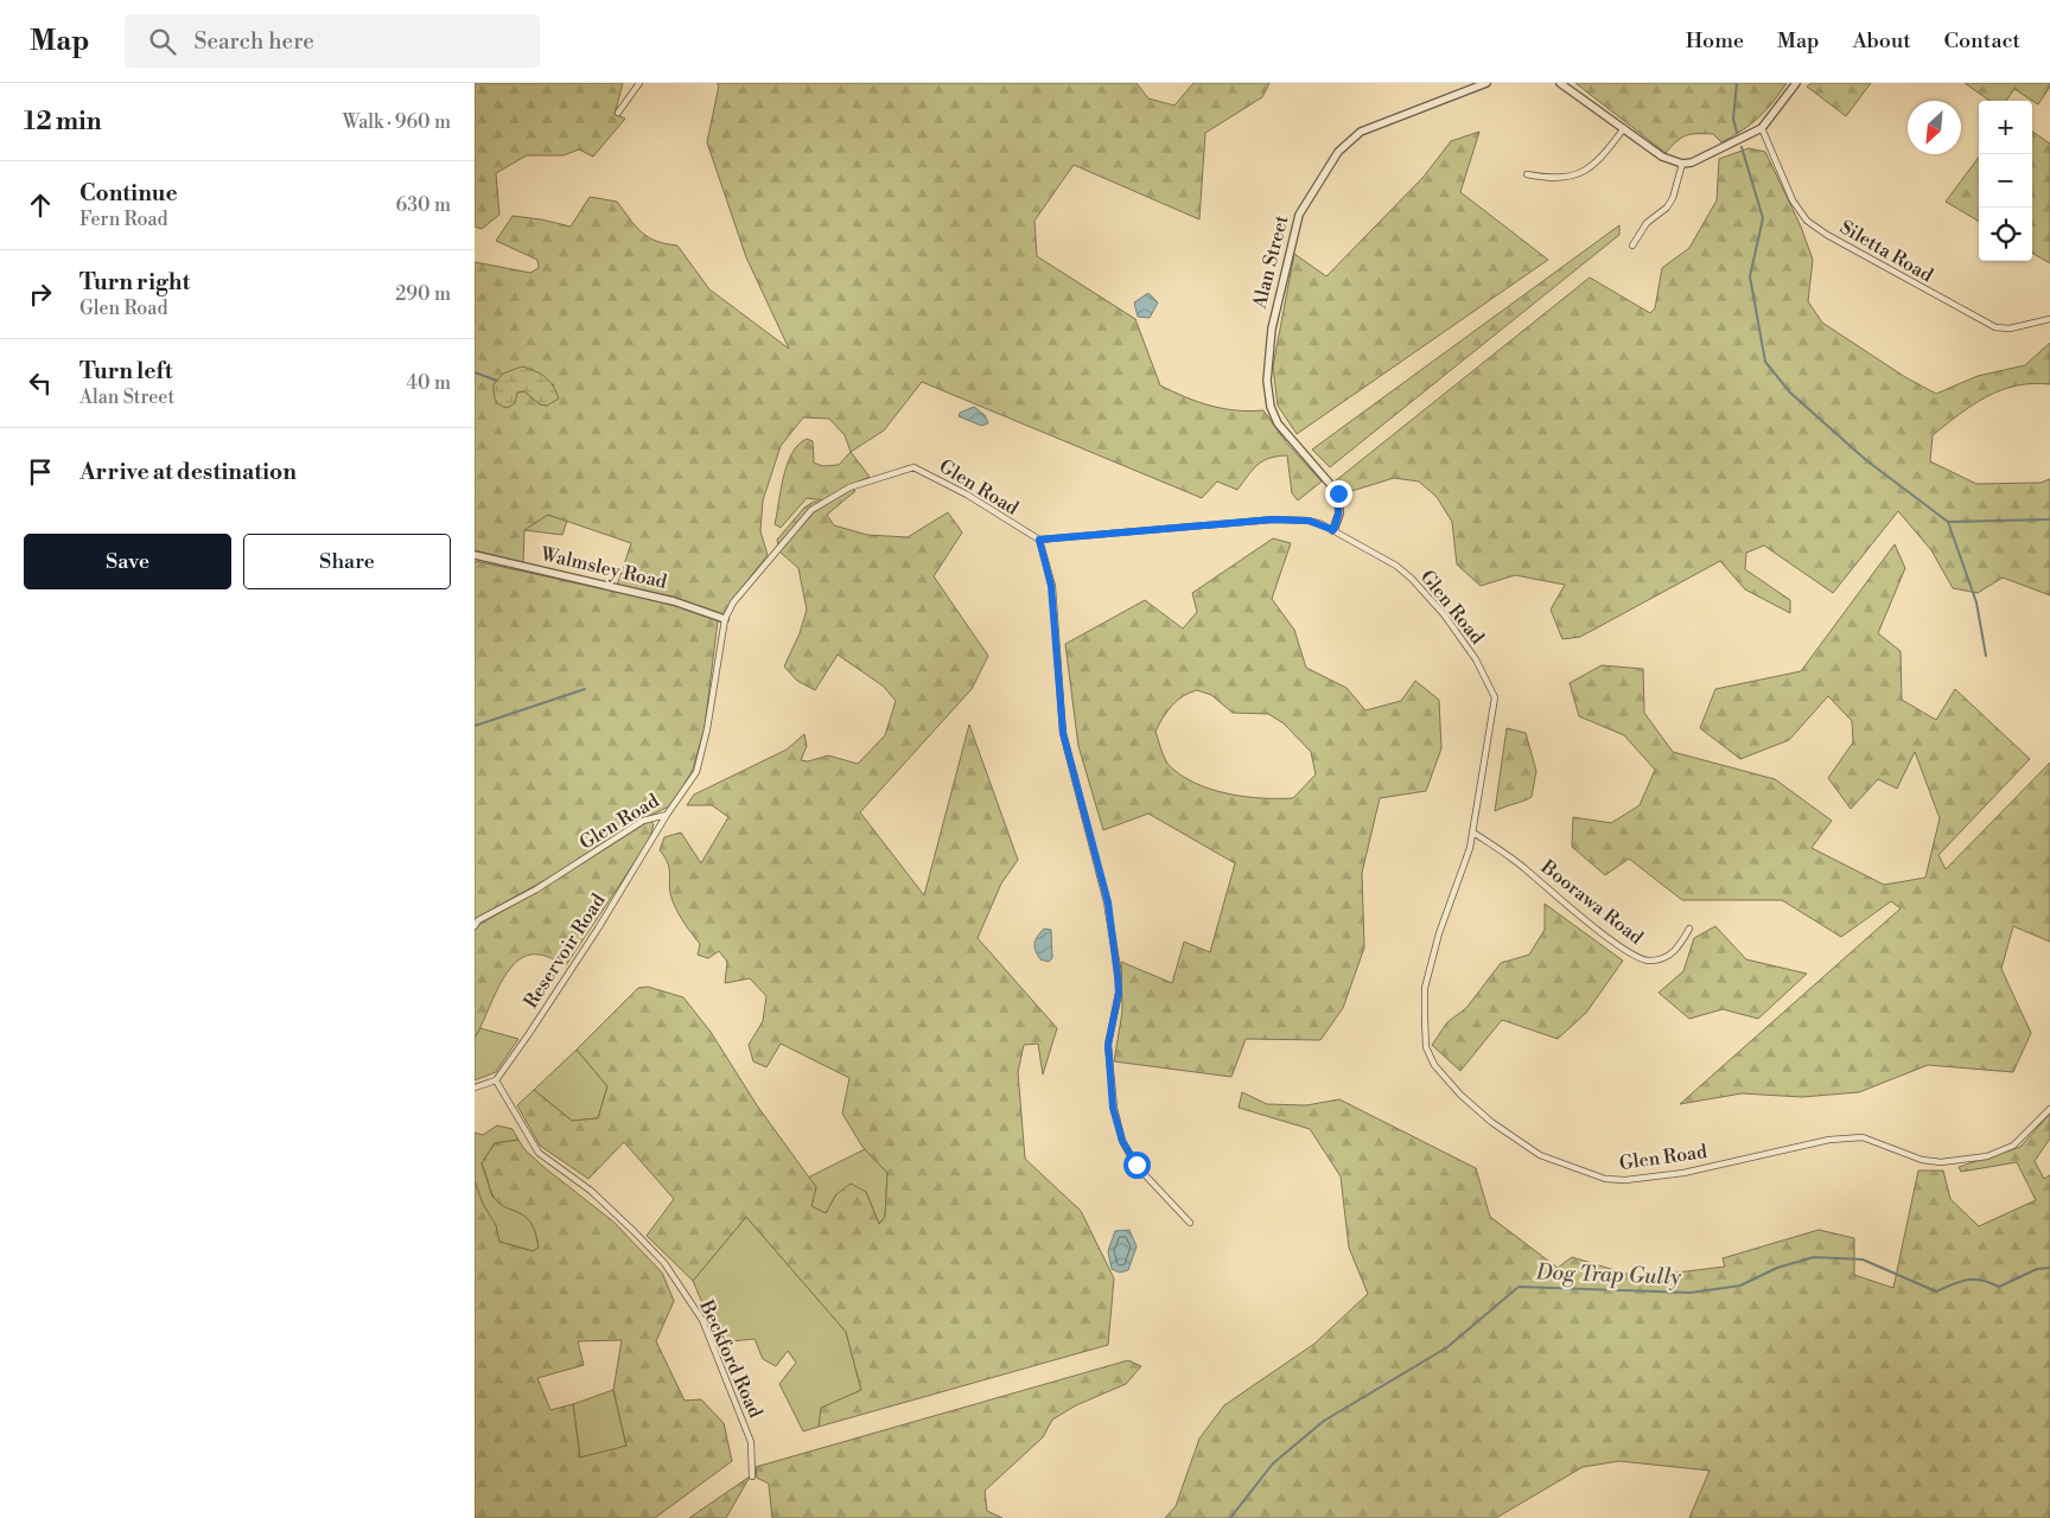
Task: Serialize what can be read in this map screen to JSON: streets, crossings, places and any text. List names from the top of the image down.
{
  "streets": {
    "street": [
      "Siletta Road",
      "Alan Street",
      "Glen Road",
      "Walmsley Road",
      "Boorawa Road",
      "Reservoir Road",
      "Beckford Road"
    ]
  },
  "crossings": [
    ["Alan Street", "Glen Road"],
    ["Glen Road", "Walmsley Road"],
    ["Glen Road", "Boorawa Road"],
    ["Glen Road", "Reservoir Road"],
    ["Reservoir Road", "Beckford Road"]
  ],
  "water": ["Dog Trap Gully"],
  "north": "bottom left",
  "page": {
    "header": "Map",
    "search": "Search here",
    "nav": [
      "Home",
      "Map",
      "About",
      "Contact"
    ],
    "heading": ["12 min", "Walk · 960 m"],
    "map_buttons": ["+", "−"],
    "list": [
      ["Continue", "Fern Road", "630 m"],
      ["Turn right", "Glen Road", "290 m"],
      ["Turn left", "Alan Street", "40 m"],
      "Arrive at destination"
    ],
    "buttons": ["Save", "Share"]
  }
}
